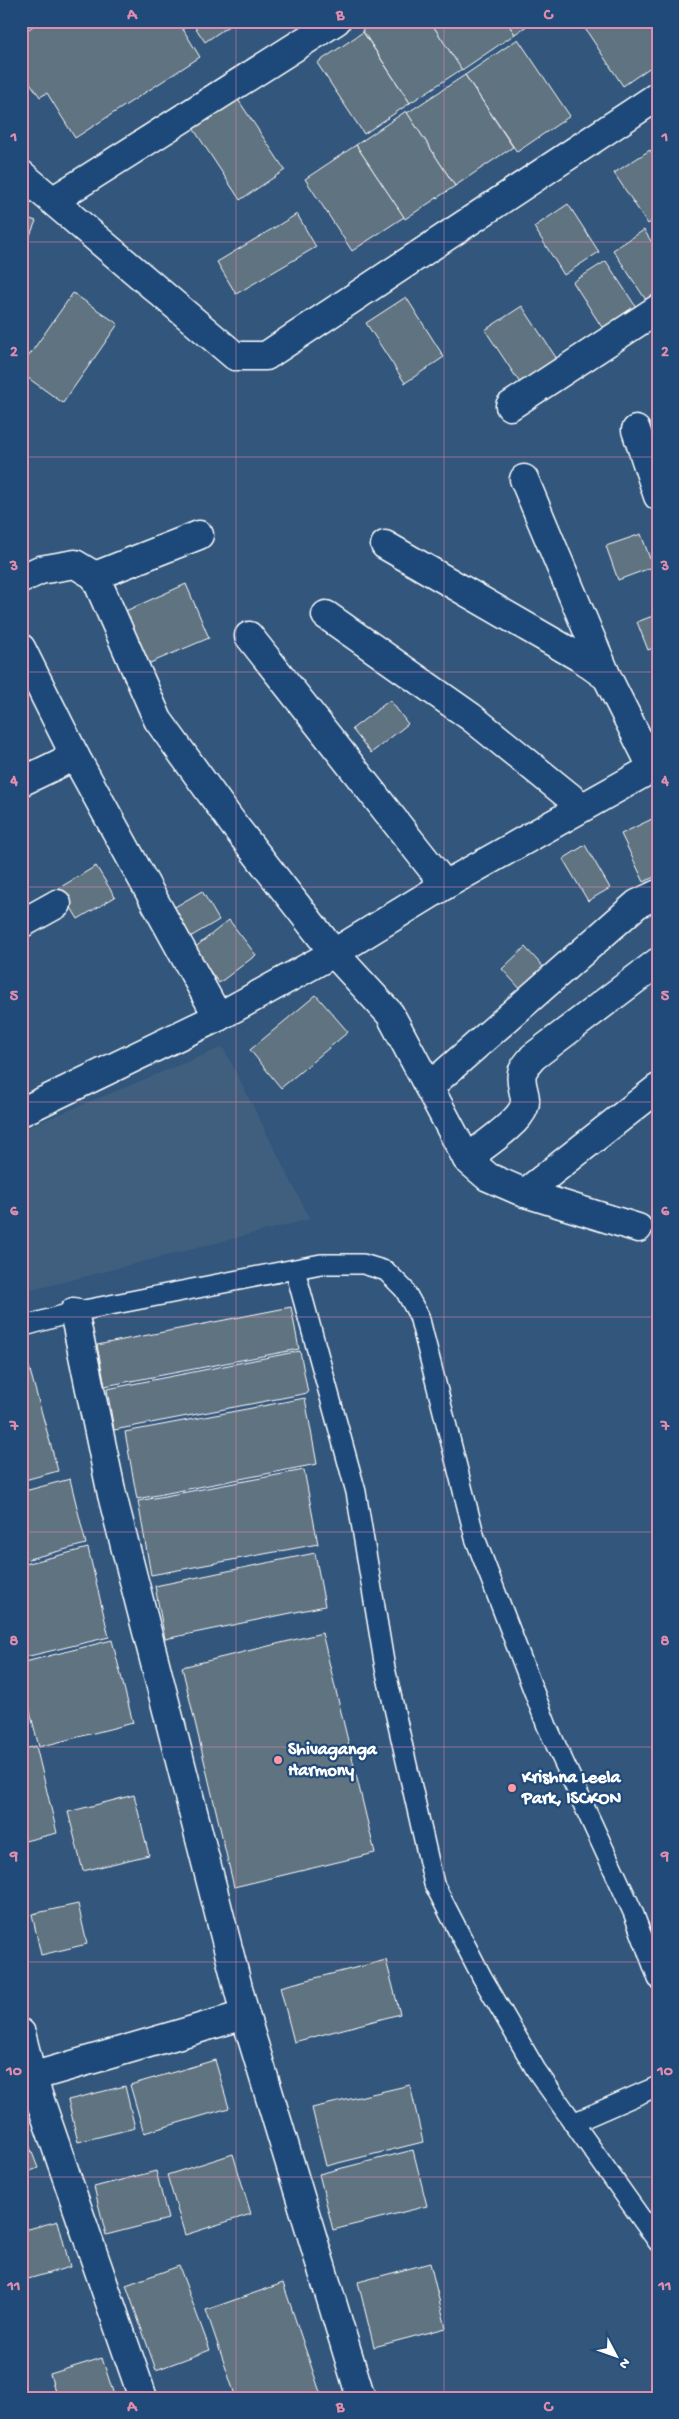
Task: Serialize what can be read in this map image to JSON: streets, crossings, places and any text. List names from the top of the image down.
{
  "places": ["Shivaganga Harmony", "Krishna Leela Park, ISCKON"],
  "north": "bottom right",
  "grid": {
    "columns": ["A", "B", "C"],
    "rows": [
      "1",
      "2",
      "3",
      "4",
      "5",
      "6",
      "7",
      "8",
      "9",
      "10",
      "11"
    ]
  }
}
